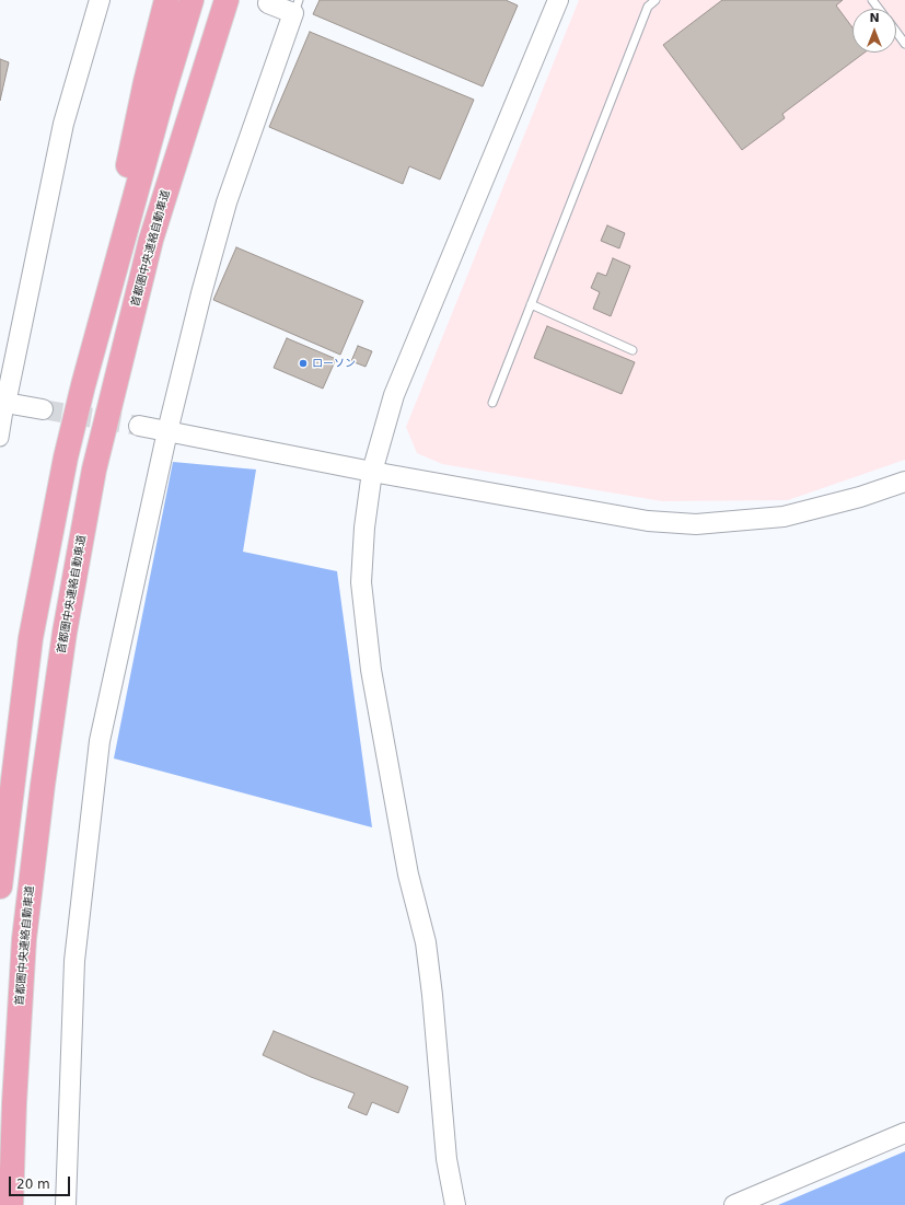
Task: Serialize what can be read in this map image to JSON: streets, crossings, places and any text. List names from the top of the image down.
{
  "streets": {
    "highway": ["首都圏中央連絡自動車道"]
  },
  "places": ["ローソン"],
  "scale_bar": "20 m",
  "north": "top"
}
